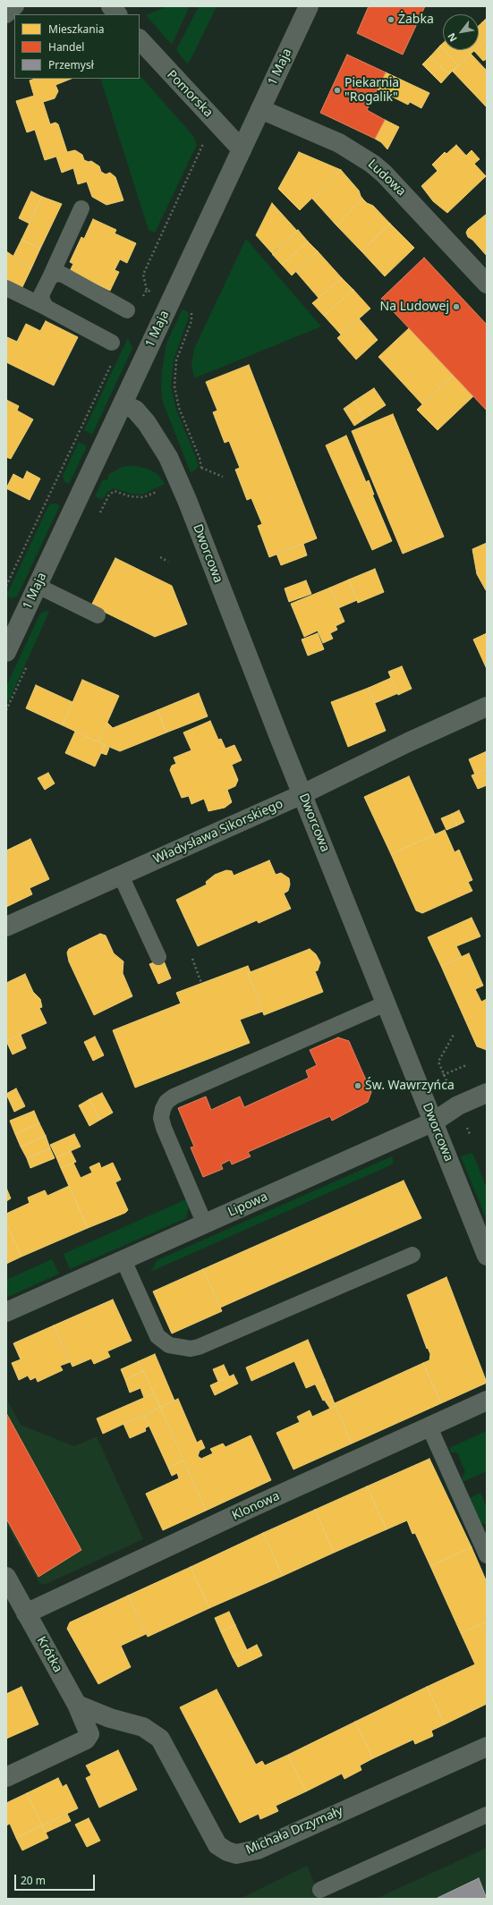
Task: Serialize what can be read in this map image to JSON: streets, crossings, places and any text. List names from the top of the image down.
{
  "streets": {
    "street": [
      "1 Maja",
      "Pomorska",
      "Ludowa",
      "Dworcowa",
      "Władysława Sikorskiego",
      "Lipowa",
      "Klonowa",
      "Krótka",
      "Michała Drzymały"
    ]
  },
  "crossings": [
    ["1 Maja", "Pomorska"],
    ["1 Maja", "Ludowa"],
    ["1 Maja", "Dworcowa"],
    ["Dworcowa", "Władysława Sikorskiego"],
    ["Dworcowa", "Lipowa"],
    ["Klonowa", "Krótka"],
    ["Krótka", "Michała Drzymały"]
  ],
  "places": [
    "Żabka",
    "Piekarnia \"Rogalik\"",
    "Na Ludowej",
    "Św. Wawrzyńca"
  ],
  "legend": ["Mieszkania", "Handel", "Przemysł"],
  "scale_bar": "20 m",
  "north": "bottom left"
}
